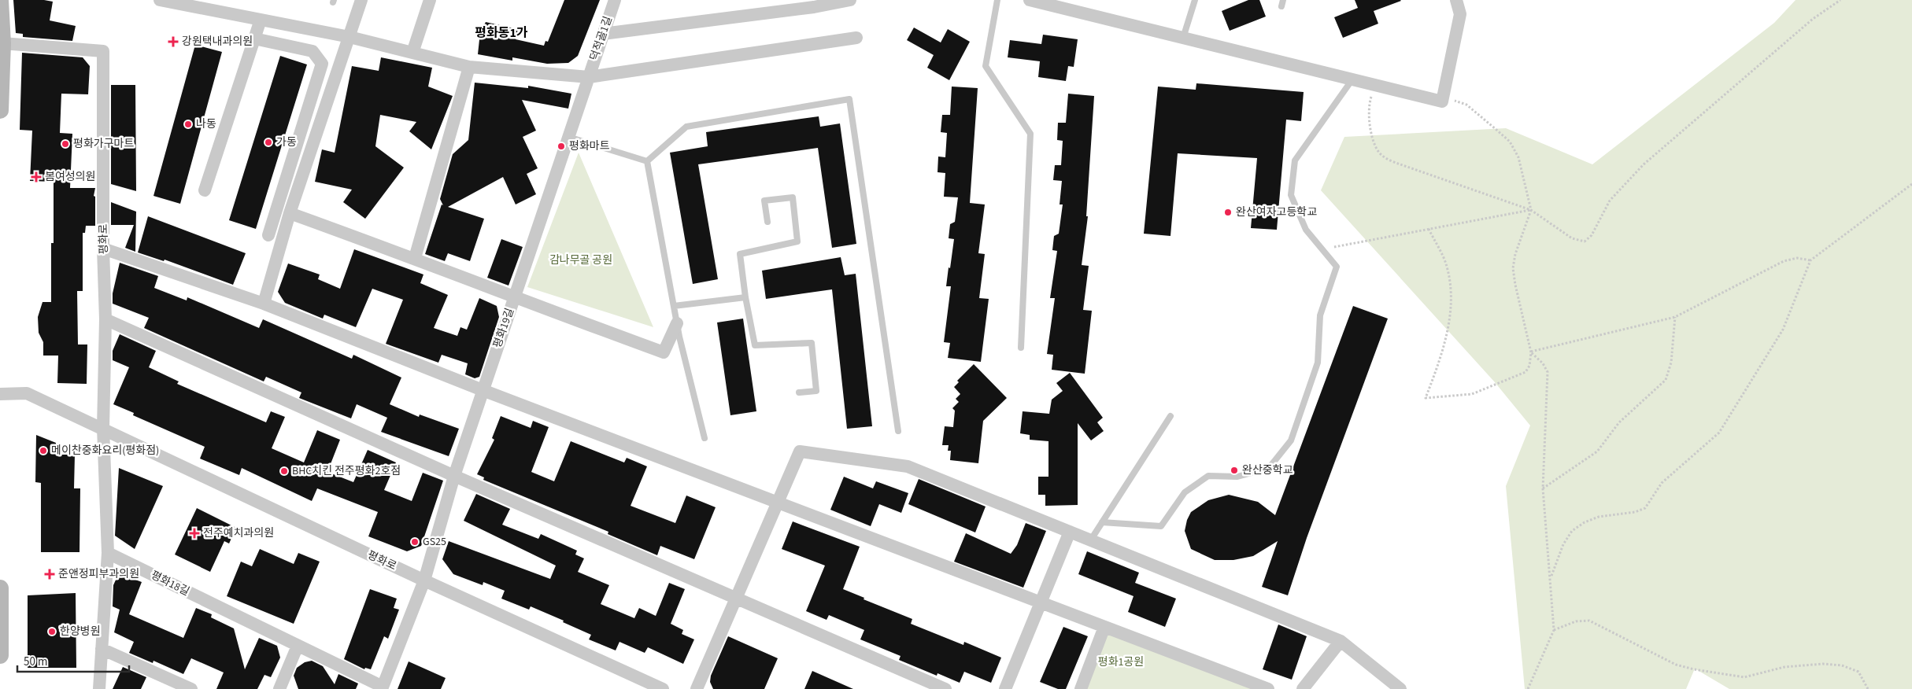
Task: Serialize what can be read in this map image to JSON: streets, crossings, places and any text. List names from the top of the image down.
{
  "streets": {
    "street": [
      "덕적골1길",
      "평화로",
      "평화19길",
      "평화18길"
    ]
  },
  "crossings": [
    ["덕적골1길", "평화19길"],
    ["평화로", "평화19길"],
    ["평화로", "평화18길"],
    ["평화19길", "평화18길"]
  ],
  "districts": ["평화동1가"],
  "parks": ["감나무골 공원", "평화1공원"],
  "places": {
    "health": [
      "강원택내과의원",
      "봄여성의원",
      "전주예치과의원",
      "준앤정피부과의원"
    ],
    "other": [
      "나동",
      "가동",
      "평화가구마트",
      "평화마트",
      "완산여자고등학교",
      "메이찬중화요리(평화점)",
      "완산중학교",
      "BHC치킨 전주평화2호점",
      "GS25",
      "한양병원"
    ]
  },
  "scale_bar": "50 m"
}
